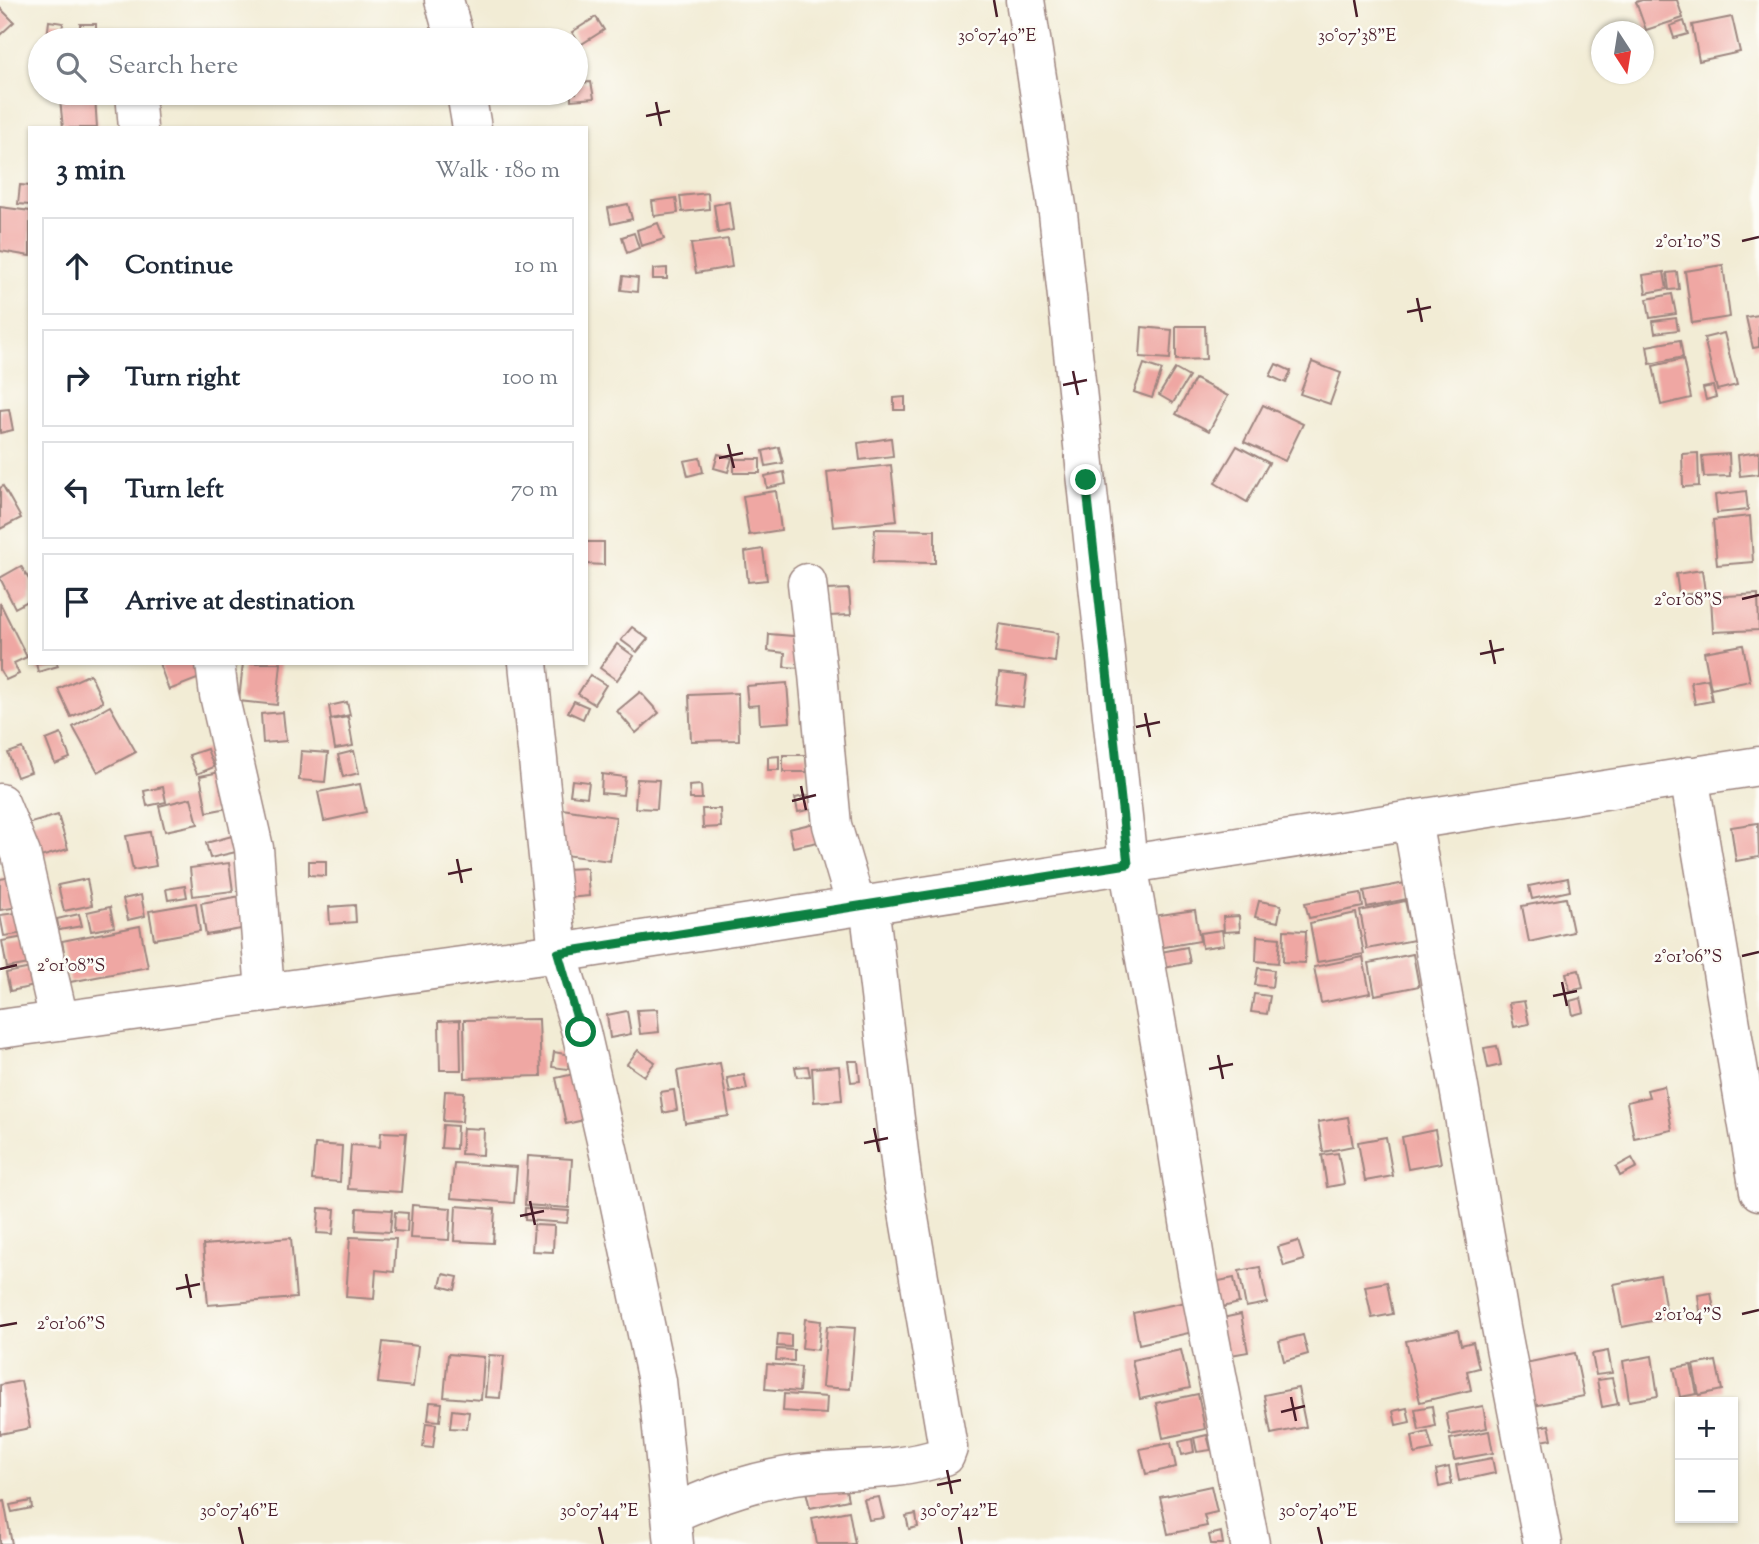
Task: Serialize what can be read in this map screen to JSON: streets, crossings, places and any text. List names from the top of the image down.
{
  "north": "bottom",
  "page": {
    "search": "Search here",
    "heading": ["3 min", "Walk · 180 m"],
    "list": [
      ["Continue", "10 m"],
      ["Turn right", "100 m"],
      ["Turn left", "70 m"],
      "Arrive at destination"
    ],
    "map_buttons": ["+", "−"]
  },
  "coordinates": [
    "30°07'40\"E",
    "30°07'38\"E",
    "2°01'10\"S",
    "2°01'08\"S",
    "2°01'06\"S",
    "2°01'04\"S",
    "30°07'46\"E",
    "30°07'44\"E",
    "30°07'42\"E"
  ]
}
